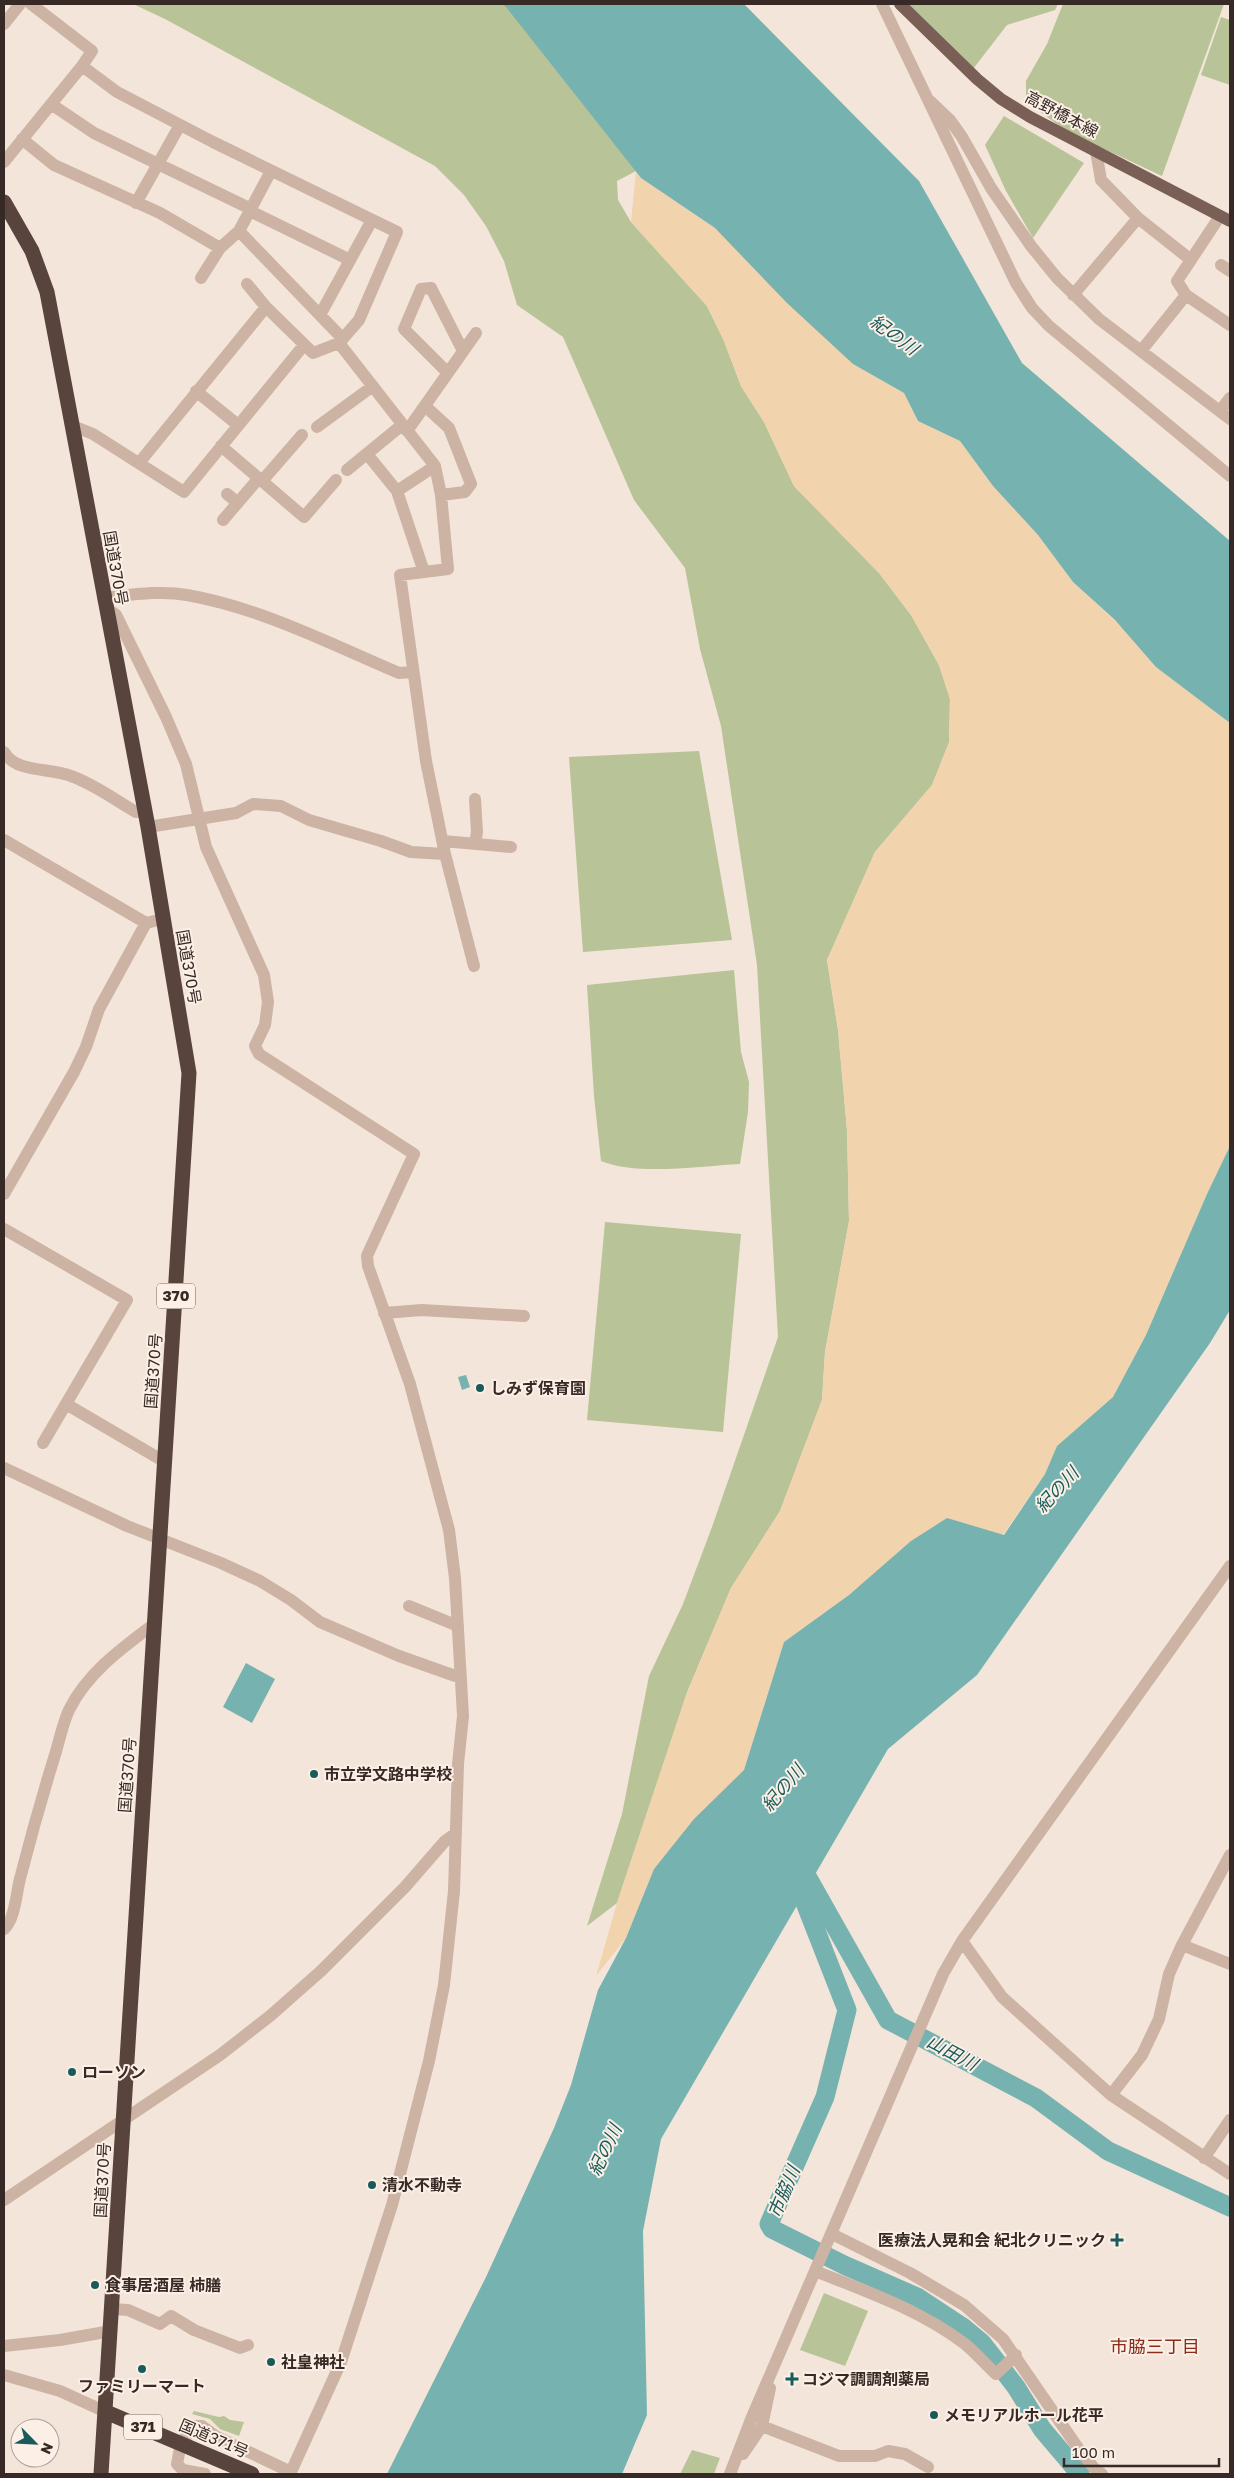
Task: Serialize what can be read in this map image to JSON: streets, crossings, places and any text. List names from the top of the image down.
{
  "streets": {
    "highway": [
      "国道370号",
      "370",
      "371",
      "国道371号"
    ],
    "main road": ["高野橋本線"]
  },
  "crossings": [
    ["国道370号", "国道371号"]
  ],
  "districts": ["市脇三丁目"],
  "water": ["紀の川", "山田川", "市脇川"],
  "places": {
    "other": [
      "しみず保育園",
      "市立学文路中学校",
      "ローソン",
      "清水不動寺",
      "食事居酒屋 柿膳",
      "社皇神社",
      "ファミリーマート",
      "メモリアルホール花平"
    ],
    "health": ["医療法人晃和会 紀北クリニック", "コジマ調調剤薬局"]
  },
  "scale_bar": "100 m",
  "north": "bottom right"
}
